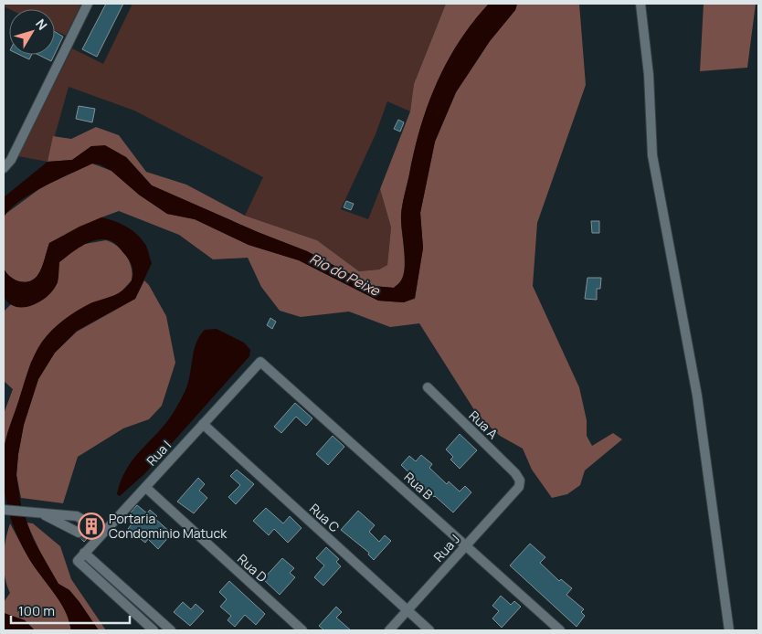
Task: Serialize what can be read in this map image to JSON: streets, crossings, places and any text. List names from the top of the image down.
{
  "streets": {
    "street": [
      "Rua A",
      "Rua I",
      "Rua B",
      "Rua C",
      "Rua J",
      "Rua D"
    ]
  },
  "crossings": [
    ["Rua A", "Rua J"],
    ["Rua I", "Rua B"],
    ["Rua I", "Rua C"],
    ["Rua I", "Rua D"],
    ["Rua B", "Rua J"],
    ["Rua C", "Rua J"]
  ],
  "water": ["Rio do Peixe"],
  "places": {
    "building": ["Portaria Condominio Matuck"]
  },
  "scale_bar": "100 m",
  "north": "top right"
}
